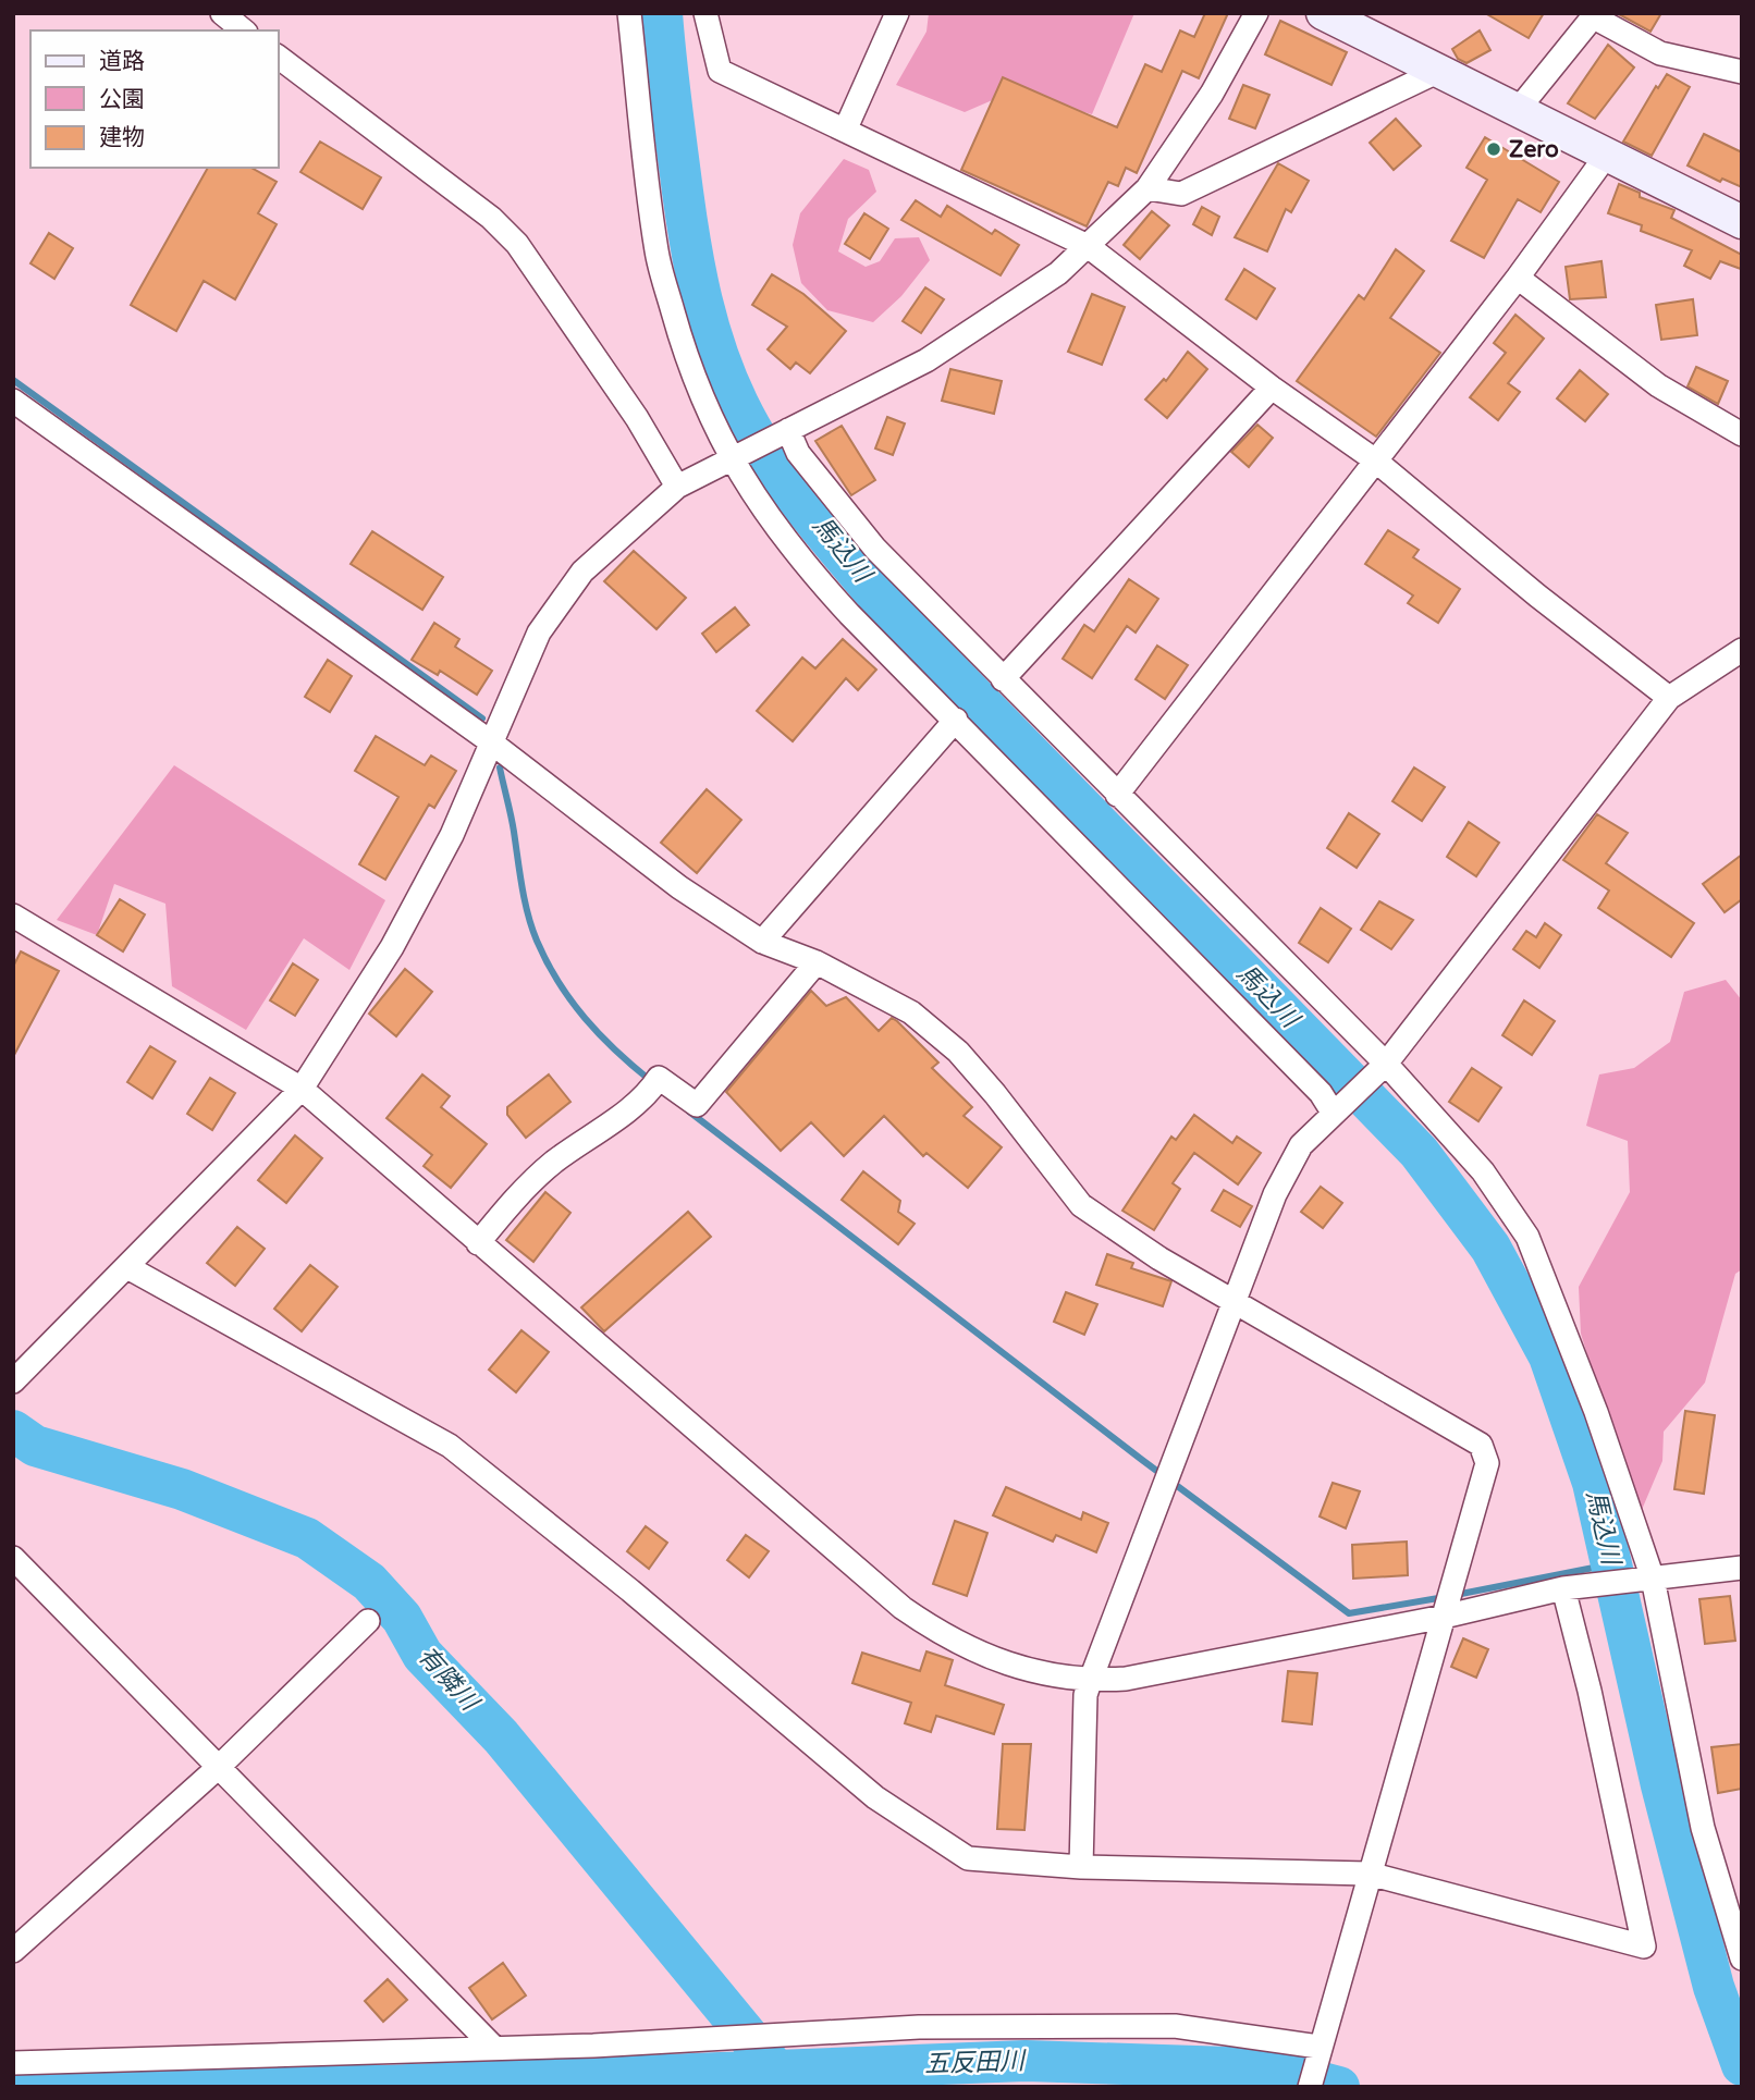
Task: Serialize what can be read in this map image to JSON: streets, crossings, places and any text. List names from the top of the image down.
{
  "water": ["馬込川", "有隣川", "五反田川"],
  "places": ["Zero"],
  "legend": ["道路", "公園", "建物"]
}
